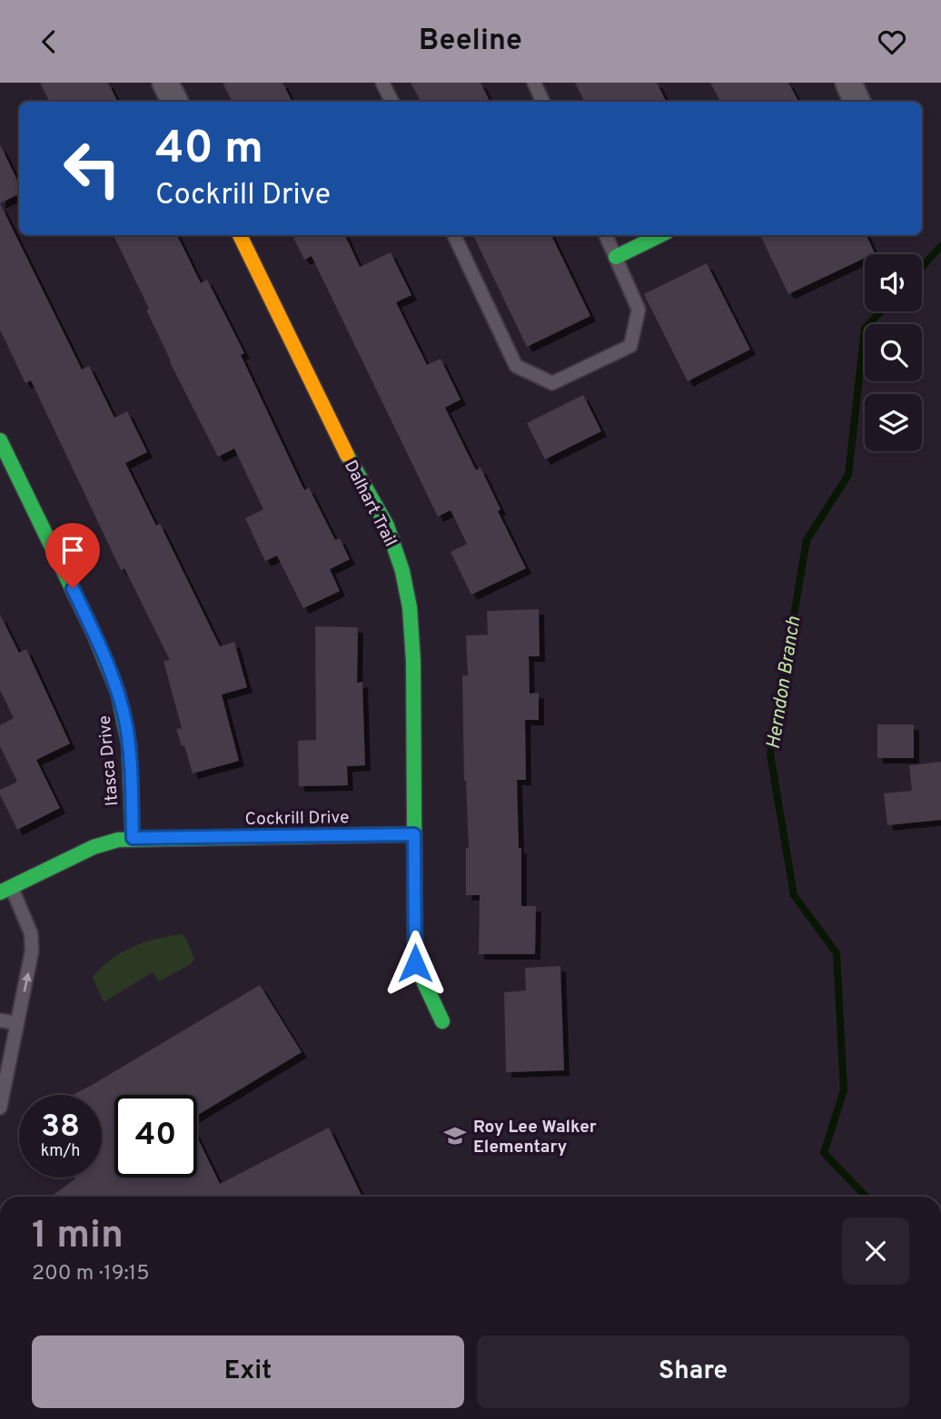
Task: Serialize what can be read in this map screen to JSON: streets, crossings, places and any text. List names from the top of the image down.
{
  "streets": {
    "street": ["Dalhart Trail", "Itasca Drive", "Cockrill Drive"]
  },
  "crossings": [
    ["Dalhart Trail", "Cockrill Drive"],
    ["Itasca Drive", "Cockrill Drive"]
  ],
  "water": ["Herndon Branch"],
  "places": {
    "school or university": ["Roy Lee Walker Elementary"]
  },
  "page": {
    "header": "Beeline",
    "turn": ["40 m", "Cockrill Drive"],
    "speed": "38 km/h",
    "limit": "40",
    "heading": ["1 min", "200 m · 19:15"],
    "buttons": ["Exit", "Share"]
  }
}
